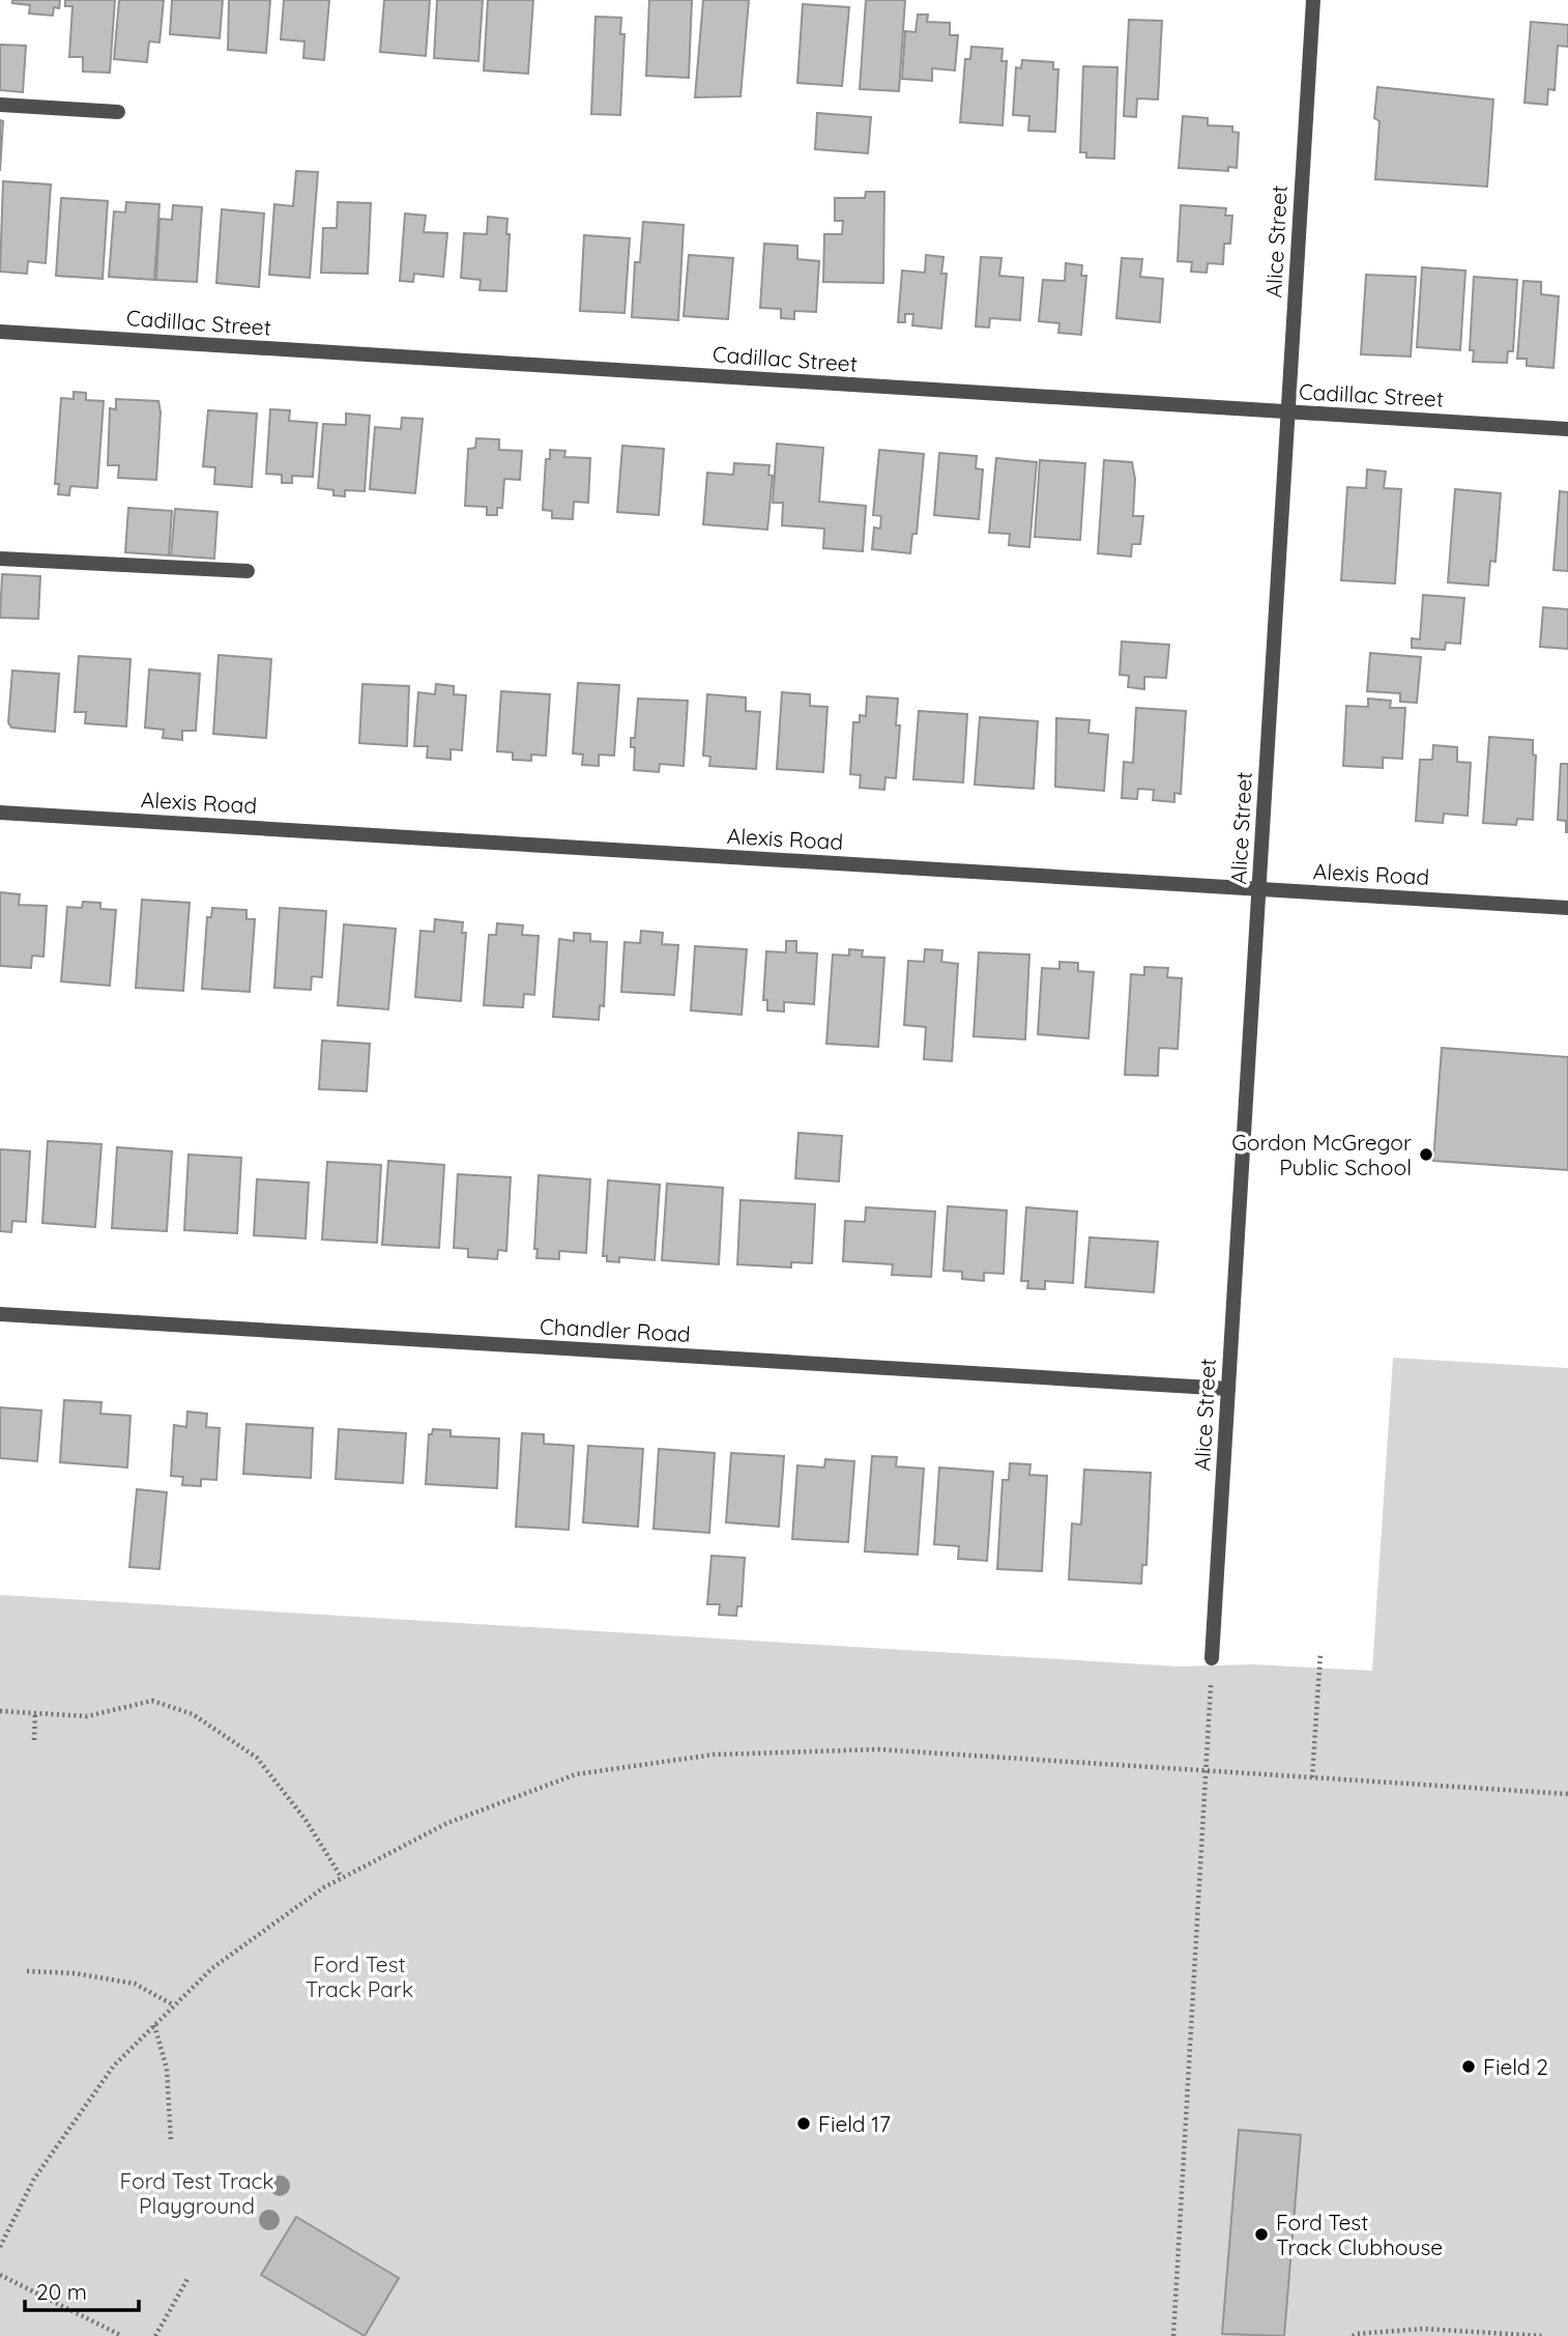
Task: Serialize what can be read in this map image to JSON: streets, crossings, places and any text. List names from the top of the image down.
{
  "streets": {
    "street": [
      "Alice Street",
      "Cadillac Street",
      "Alexis Road",
      "Chandler Road"
    ]
  },
  "crossings": [
    ["Alice Street", "Cadillac Street"],
    ["Alice Street", "Alexis Road"],
    ["Alice Street", "Chandler Road"]
  ],
  "parks": ["Ford Test Track Park", "Ford Test Track Playground"],
  "places": [
    "Gordon McGregor Public School",
    "Field 2",
    "Field 17",
    "Ford Test Track Clubhouse"
  ],
  "scale_bar": "20 m"
}
